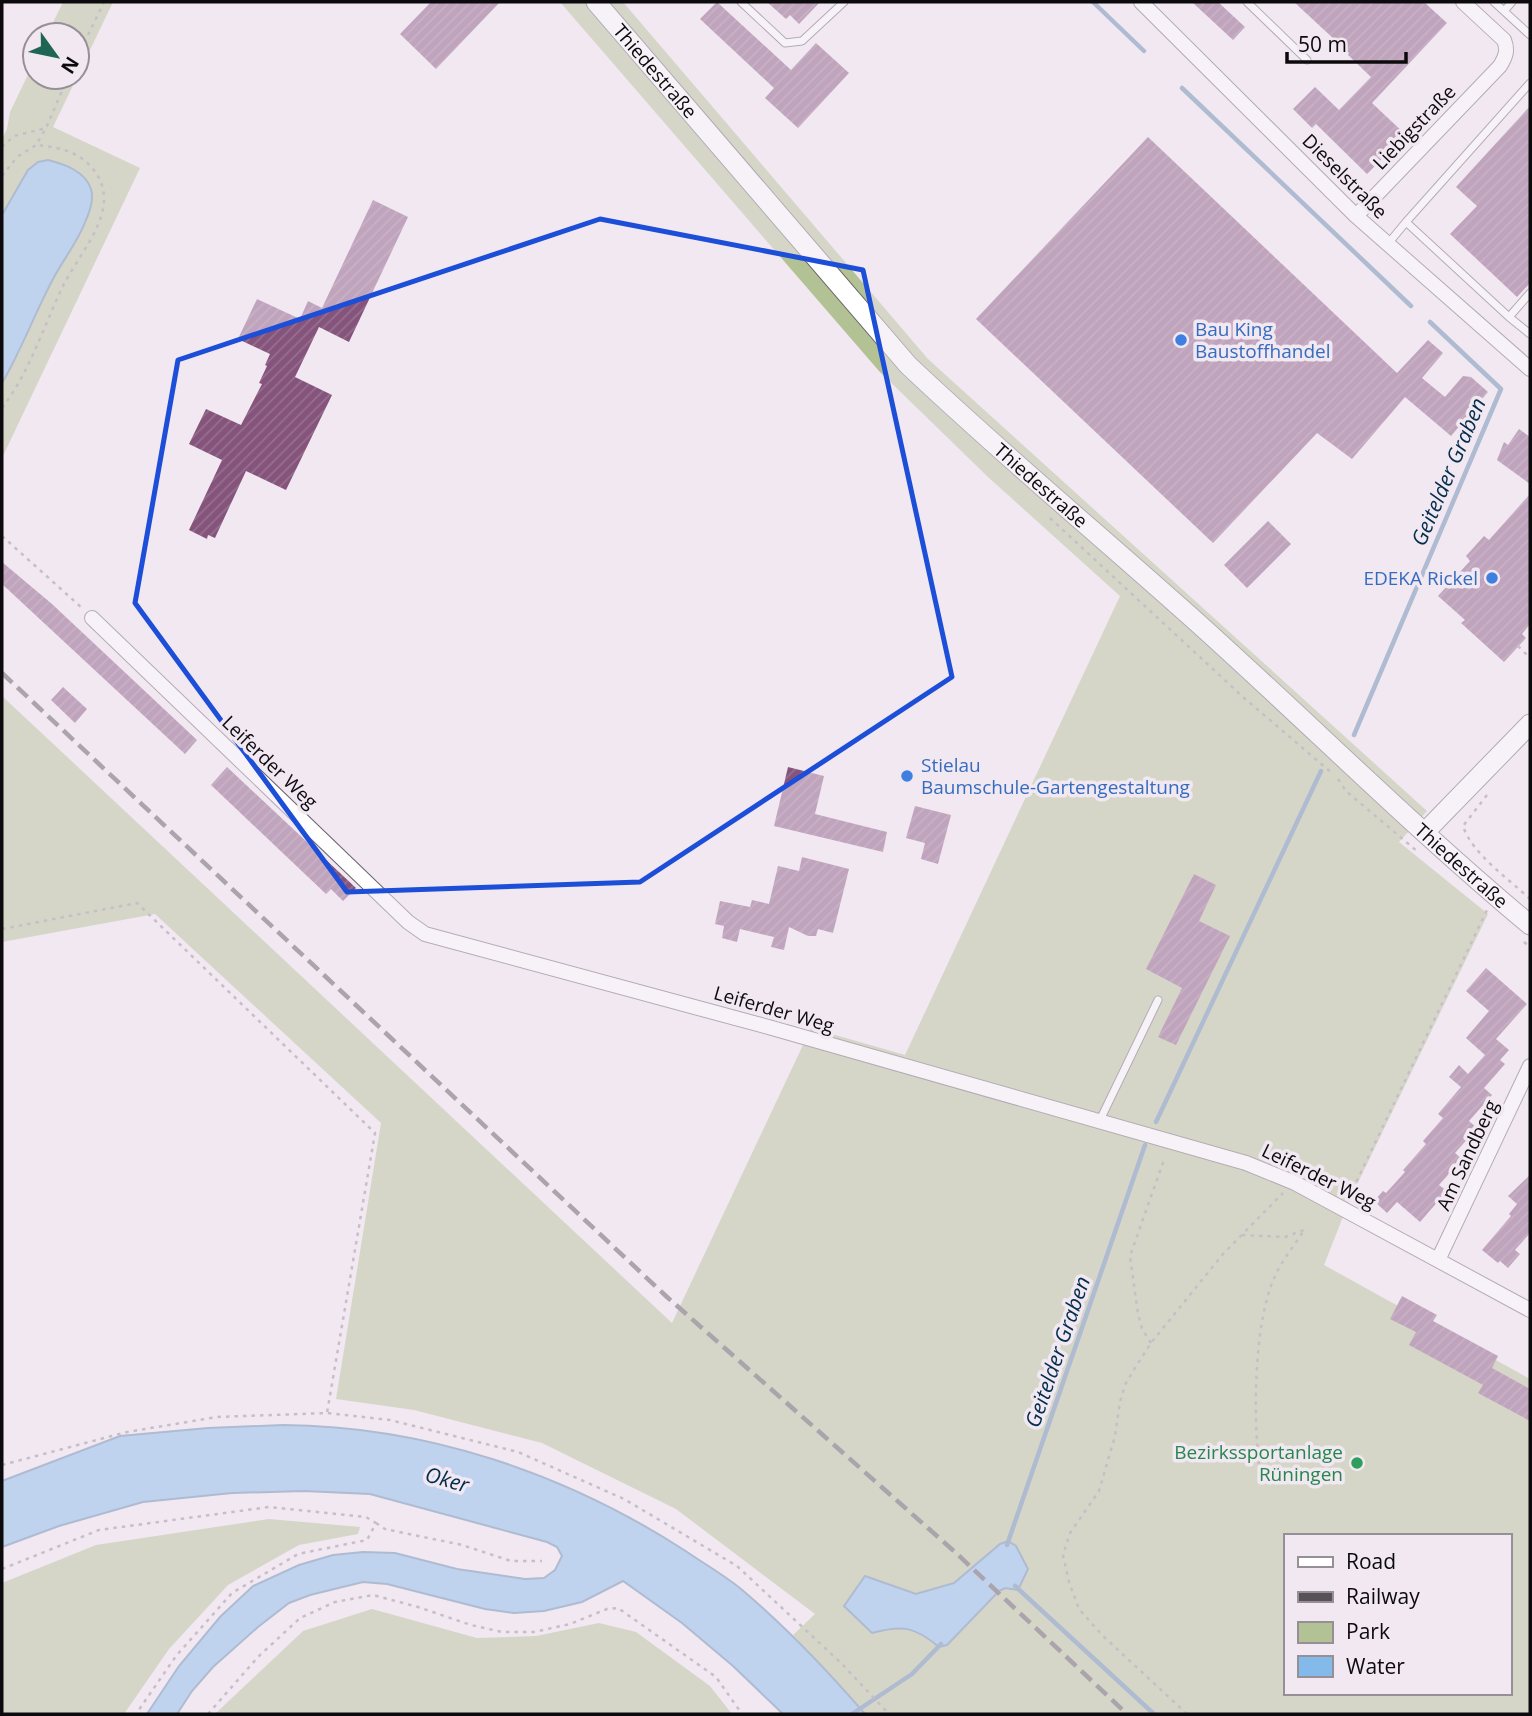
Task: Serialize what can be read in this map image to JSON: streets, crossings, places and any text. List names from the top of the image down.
{
  "streets": {
    "street": [
      "Thiedestraße",
      "Liebigstraße",
      "Dieselstraße",
      "Leiferder Weg",
      "Am Sandberg"
    ]
  },
  "crossings": [
    ["Liebigstraße", "Dieselstraße"],
    ["Leiferder Weg", "Am Sandberg"]
  ],
  "water": ["Geitelder Graben", "Oker"],
  "places": [
    "Bau King Baustoffhandel",
    "EDEKA Rickel",
    "Stielau Baumschule-Gartengestaltung",
    "Bezirkssportanlage Rüningen"
  ],
  "legend": [
    "Road",
    "Railway",
    "Park",
    "Water"
  ],
  "scale_bar": "50 m",
  "north": "bottom right"
}
